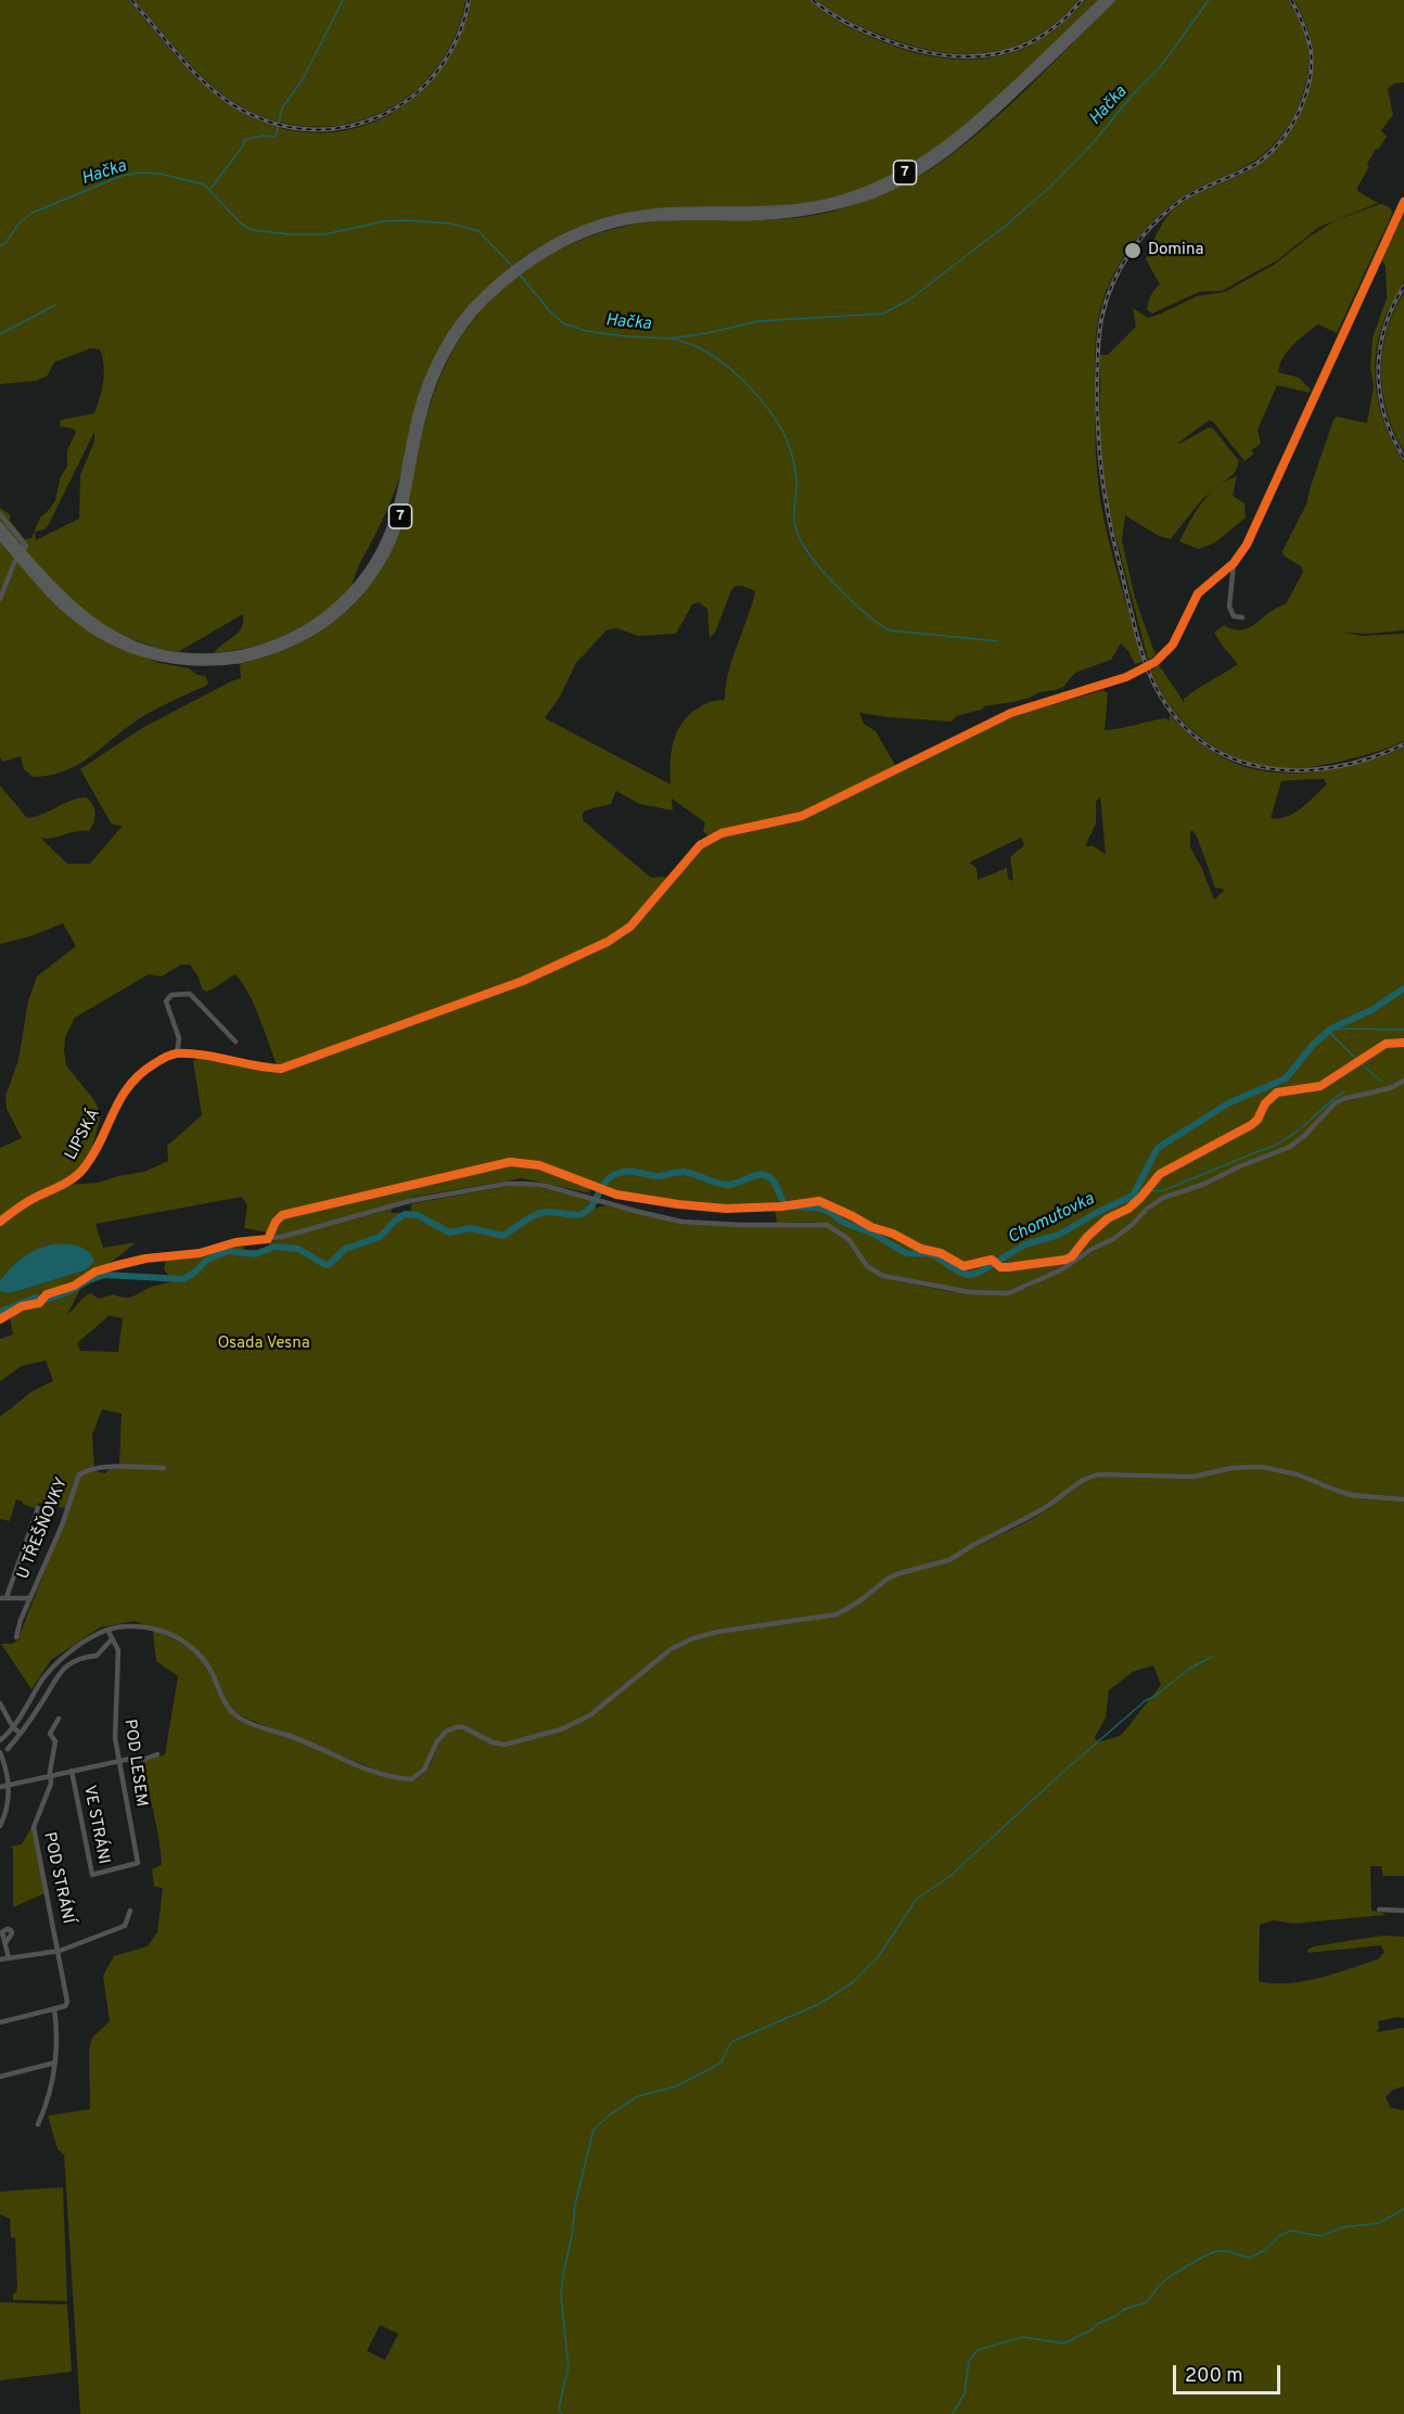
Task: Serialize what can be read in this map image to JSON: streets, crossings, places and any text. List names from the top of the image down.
{
  "streets": {
    "highway": ["7"],
    "street": [
      "LIPSKÁ",
      "U TŘEŠŇOVKY",
      "POD LESEM",
      "VE STRÁNI",
      "POD STRÁNÍ"
    ]
  },
  "crossings": [
    ["POD LESEM", "VE STRÁNI"]
  ],
  "water": ["Hačka", "Chomutovka"],
  "parks": ["Osada Vesna"],
  "places": ["Domina"],
  "scale_bar": "200 m"
}
